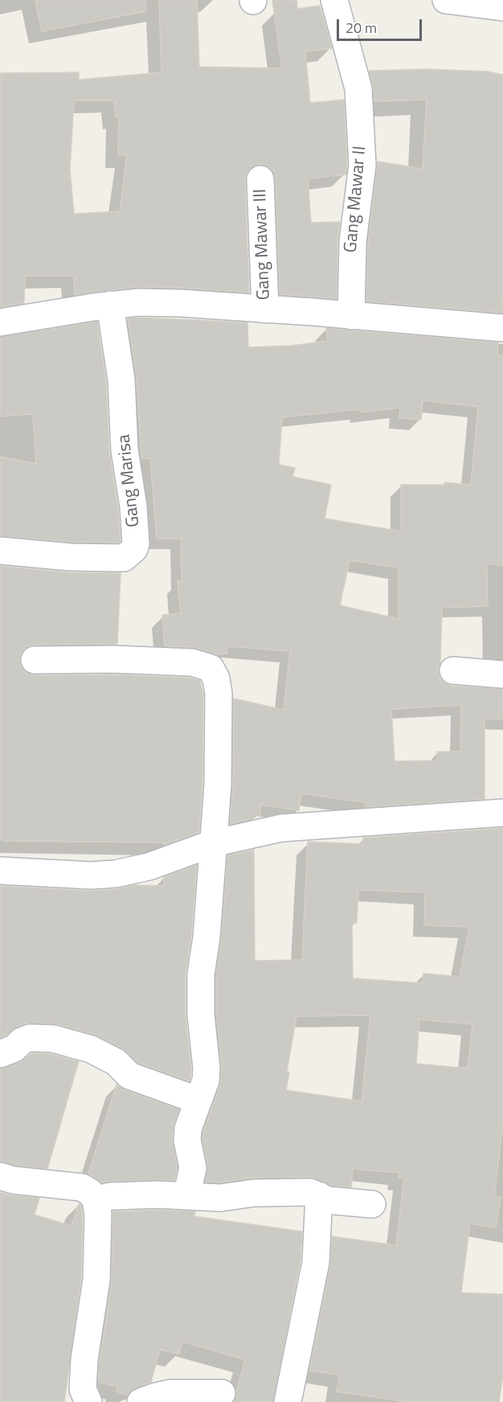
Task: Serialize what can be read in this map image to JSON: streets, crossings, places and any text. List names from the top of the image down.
{
  "streets": {
    "street": ["Gang Mawar II", "Gang Mawar III", "Gang Marisa"]
  },
  "scale_bar": "20 m"
}
